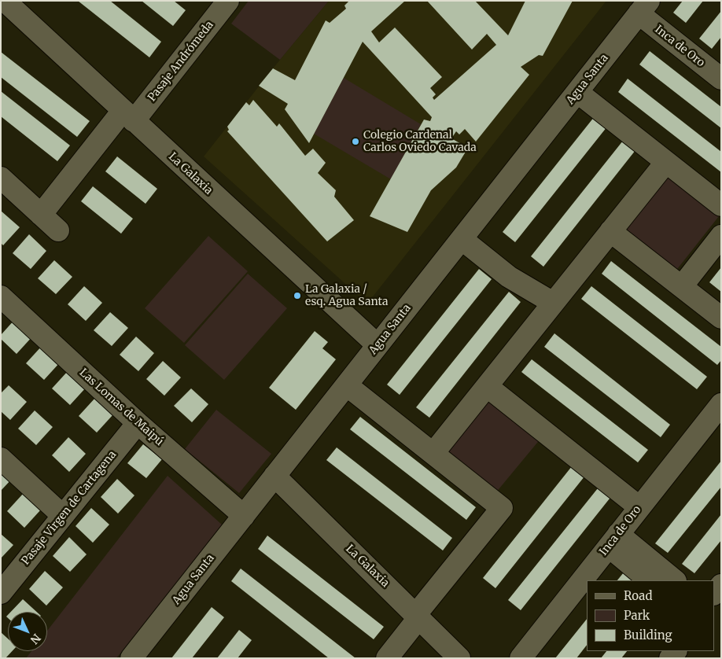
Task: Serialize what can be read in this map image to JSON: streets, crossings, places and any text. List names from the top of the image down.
{
  "streets": {
    "street": [
      "Inca de Oro",
      "Pasaje Andrómeda",
      "Agua Santa",
      "La Galaxia",
      "Las Lomas de Maipú",
      "Pasaje Virgen de Cartagena"
    ]
  },
  "crossings": [
    ["Inca de Oro", "Agua Santa"],
    ["Pasaje Andrómeda", "La Galaxia"],
    ["Agua Santa", "La Galaxia"],
    ["Agua Santa", "Las Lomas de Maipú"],
    ["Las Lomas de Maipú", "Pasaje Virgen de Cartagena"]
  ],
  "places": ["Colegio Cardenal Carlos Oviedo Cavada", "La Galaxia / esq. Agua Santa"],
  "legend": ["Road", "Park", "Building"],
  "north": "bottom right"
}
